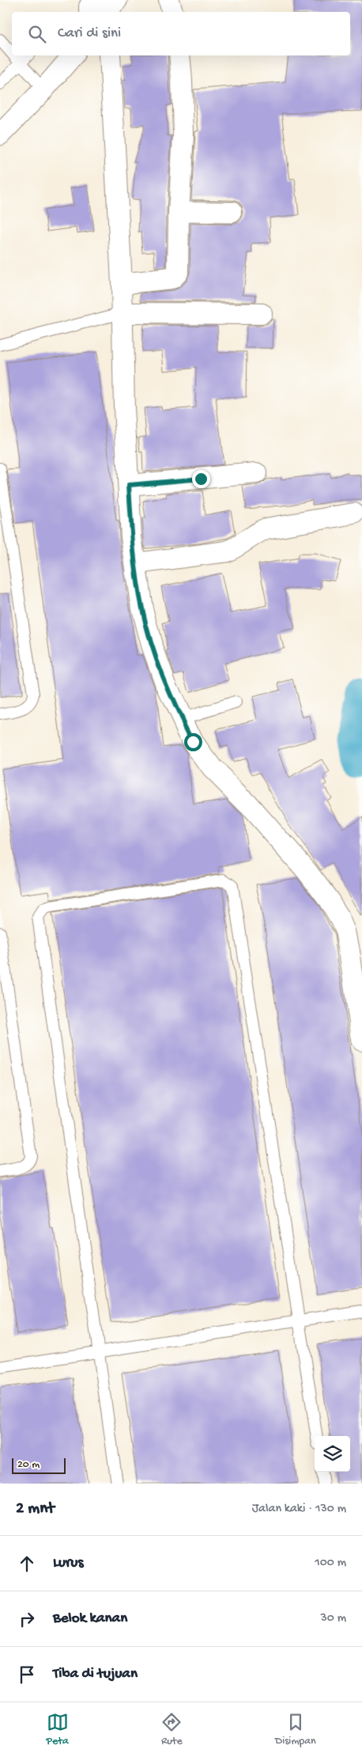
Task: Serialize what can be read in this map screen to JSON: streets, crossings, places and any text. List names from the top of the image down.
{
  "scale_bar": "20 m",
  "page": {
    "search": "Cari di sini",
    "scale": "20 m",
    "heading": ["2 mnt", "Jalan kaki · 130 m"],
    "list": [
      ["Lurus", "100 m"],
      ["Belok kanan", "30 m"],
      "Tiba di tujuan"
    ],
    "nav": ["Peta", "Rute", "Disimpan"]
  }
}
